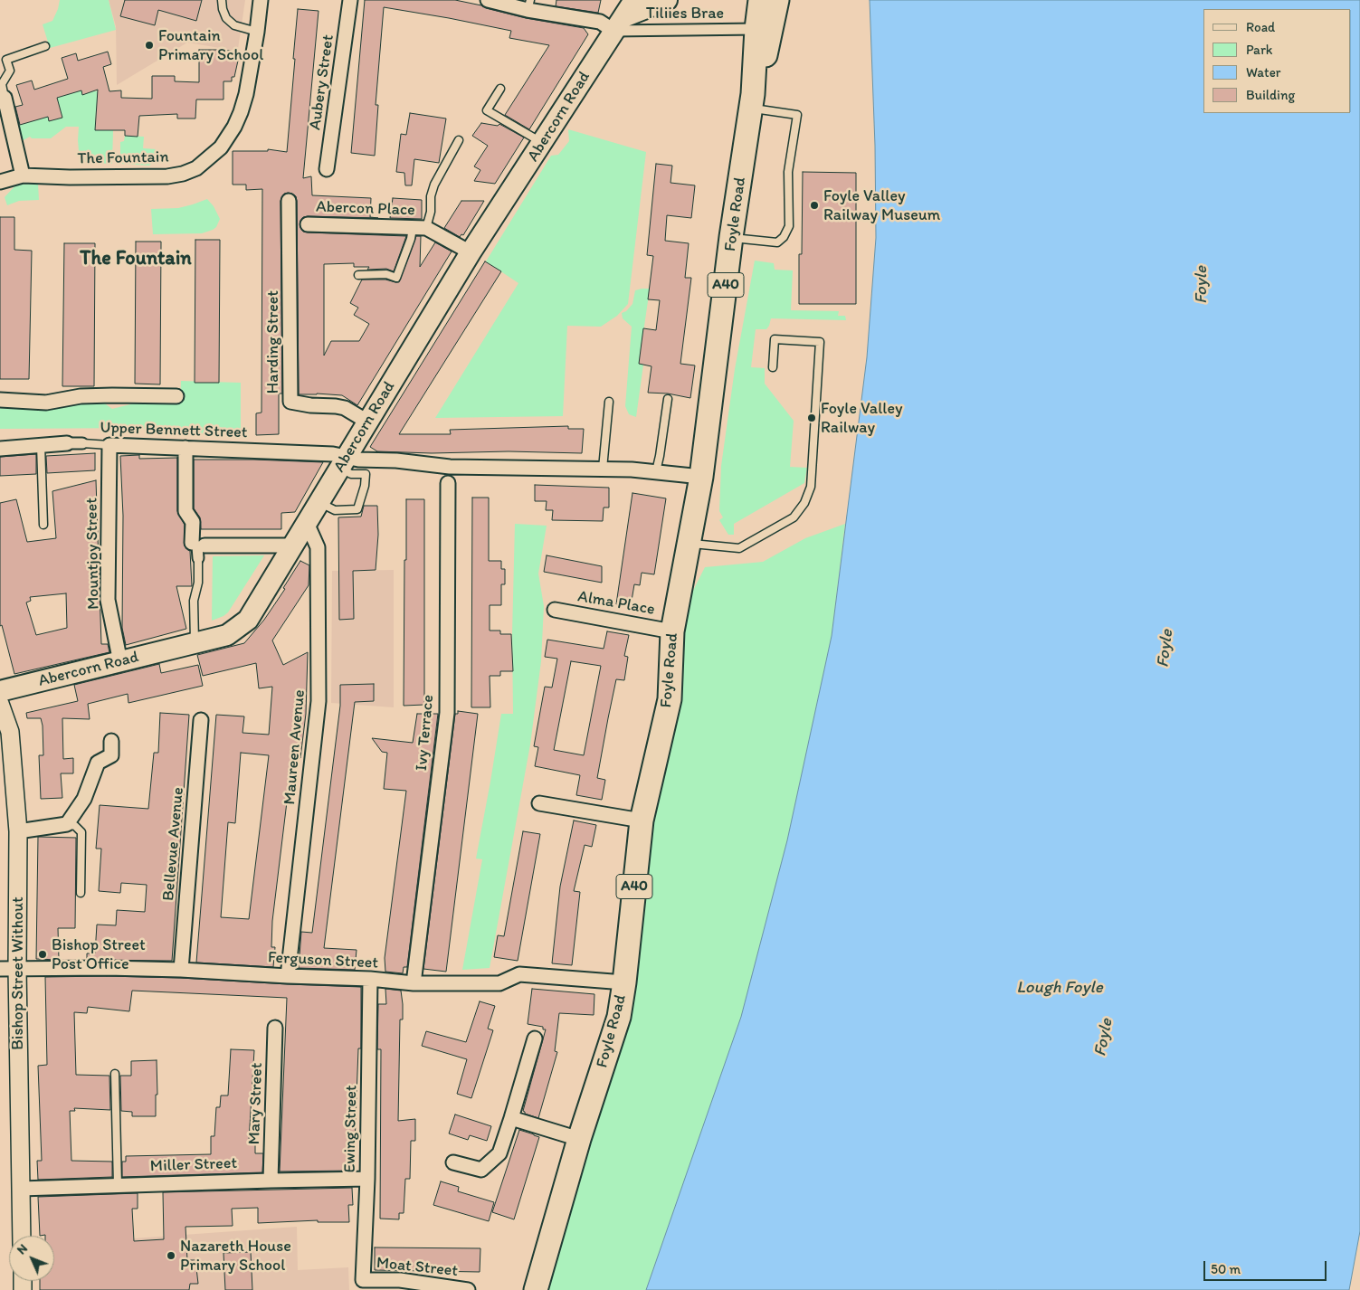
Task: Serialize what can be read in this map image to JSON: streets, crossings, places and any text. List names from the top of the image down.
{
  "streets": {
    "main road": ["Abercorn Road", "Foyle Road", "A40"],
    "street": [
      "Tiliies Brae",
      "Aubery Street",
      "The Fountain",
      "Abercon Place",
      "Harding Street",
      "Upper Bennett Street",
      "Mountjoy Street",
      "Alma Place",
      "Ivy Terrace",
      "Maureen Avenue",
      "Bellevue Avenue",
      "Ferguson Street",
      "Bishop Street Without",
      "Mary Street",
      "Ewing Street",
      "Miller Street",
      "Moat Street"
    ]
  },
  "crossings": [
    ["Tiliies Brae", "Abercorn Road"],
    ["Tiliies Brae", "Foyle Road"],
    ["Abercorn Road", "Abercon Place"],
    ["Abercorn Road", "Harding Street"],
    ["Abercorn Road", "Upper Bennett Street"],
    ["Abercorn Road", "Mountjoy Street"],
    ["Abercorn Road", "Maureen Avenue"],
    ["Foyle Road", "Upper Bennett Street"],
    ["Foyle Road", "Alma Place"],
    ["Foyle Road", "Ferguson Street"],
    ["Upper Bennett Street", "Mountjoy Street"],
    ["Ivy Terrace", "Ferguson Street"],
    ["Maureen Avenue", "Ferguson Street"],
    ["Bellevue Avenue", "Ferguson Street"],
    ["Ferguson Street", "Bishop Street Without"],
    ["Ferguson Street", "Ewing Street"],
    ["Bishop Street Without", "Miller Street"],
    ["Mary Street", "Miller Street"],
    ["Ewing Street", "Miller Street"],
    ["Ewing Street", "Moat Street"]
  ],
  "districts": ["The Fountain"],
  "water": ["Foyle", "Lough Foyle"],
  "places": [
    "Fountain Primary School",
    "Foyle Valley Railway Museum",
    "Foyle Valley Railway",
    "Bishop Street Post Office",
    "Nazareth House Primary School"
  ],
  "legend": [
    "Road",
    "Park",
    "Water",
    "Building"
  ],
  "scale_bar": "50 m",
  "north": "top left"
}
